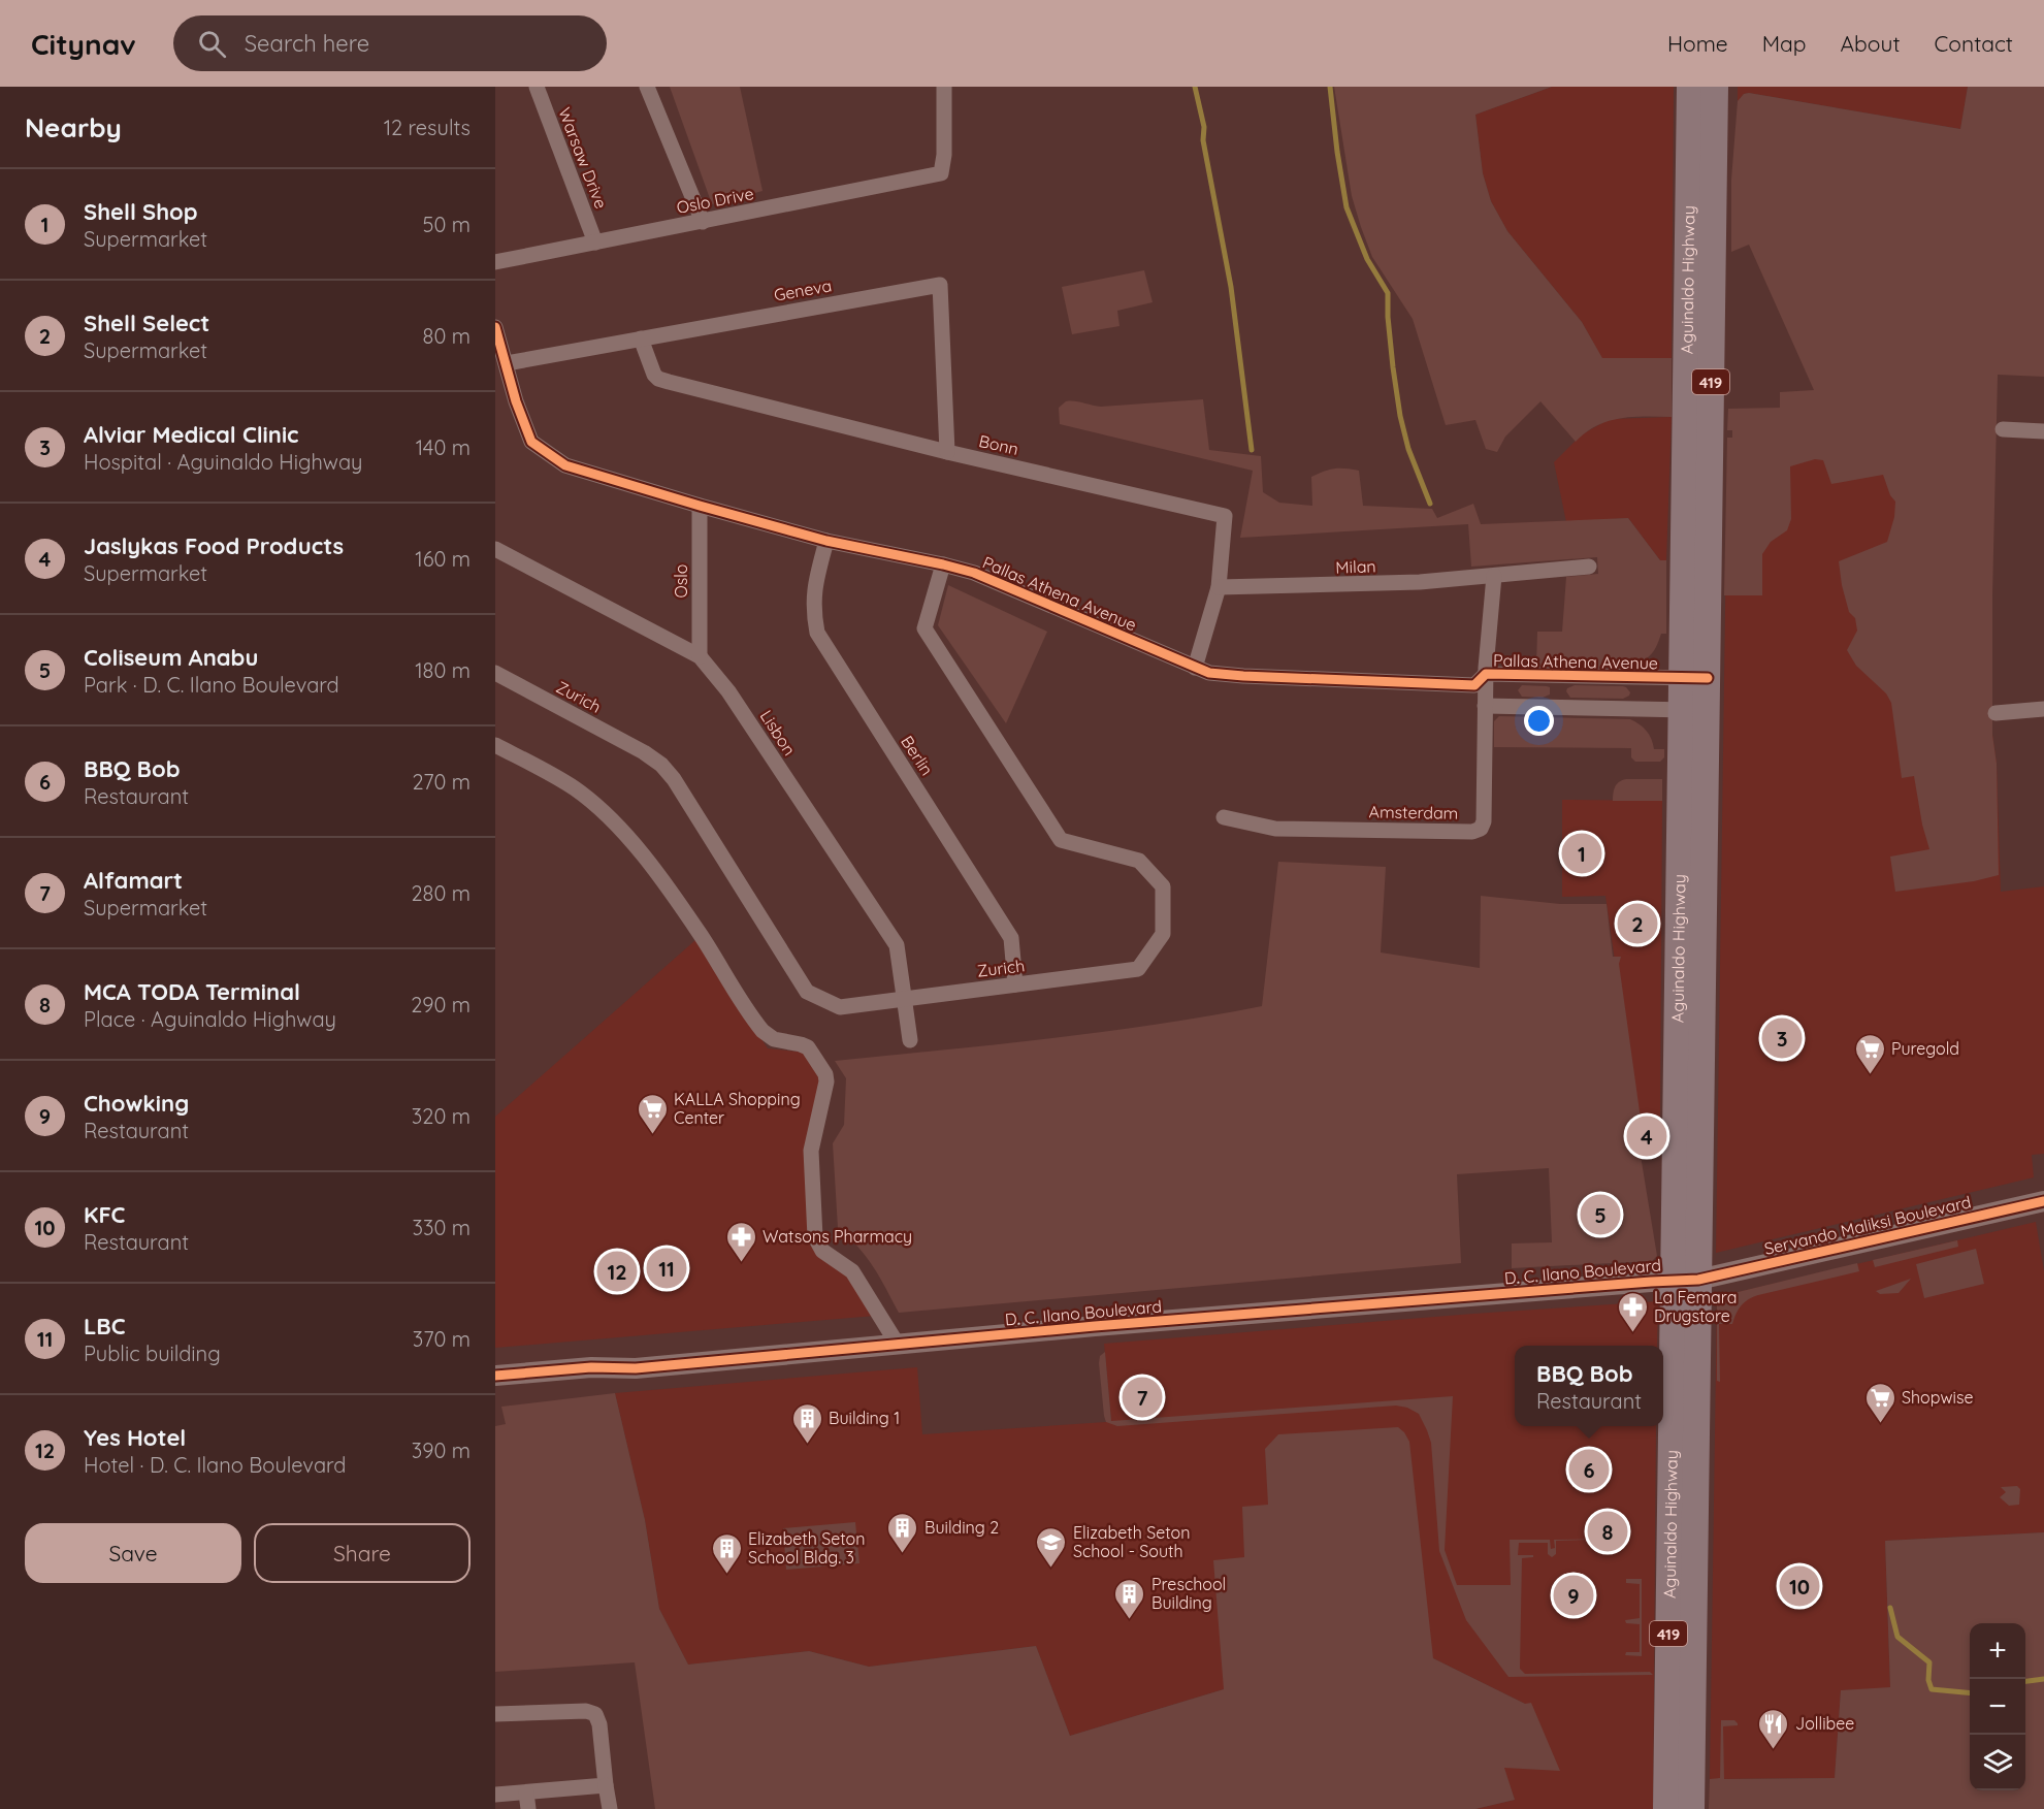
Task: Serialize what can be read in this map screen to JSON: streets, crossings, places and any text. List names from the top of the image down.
{
  "streets": {
    "highway": ["Aguinaldo Highway", "419"],
    "street": [
      "Warsaw Drive",
      "Oslo Drive",
      "Geneva",
      "Bonn",
      "Milan",
      "Oslo",
      "Pallas Athena Avenue",
      "Zurich",
      "Lisbon",
      "Berlin",
      "Amsterdam",
      "Servando Maliksi Boulevard",
      "D. C. Ilano Boulevard"
    ]
  },
  "crossings": [
    ["Warsaw Drive", "Oslo Drive"],
    ["Aguinaldo Highway", "Pallas Athena Avenue"],
    ["Aguinaldo Highway", "Servando Maliksi Boulevard"],
    ["Aguinaldo Highway", "D. C. Ilano Boulevard"],
    ["Geneva", "Bonn"],
    ["Geneva", "Pallas Athena Avenue"],
    ["Bonn", "Milan"],
    ["Bonn", "Pallas Athena Avenue"],
    ["Oslo", "Pallas Athena Avenue"],
    ["Oslo", "Lisbon"],
    ["Pallas Athena Avenue", "Zurich"],
    ["Pallas Athena Avenue", "Berlin"],
    ["Pallas Athena Avenue", "Amsterdam"],
    ["Zurich", "Lisbon"],
    ["Zurich", "Berlin"],
    ["Servando Maliksi Boulevard", "D. C. Ilano Boulevard"]
  ],
  "places": {
    "supermarket": ["Puregold", "KALLA Shopping Center", "Shopwise"],
    "pharmacy": ["Watsons Pharmacy", "La Femara Drugstore"],
    "building": [
      "Building 1",
      "Building 2",
      "Elizabeth Seton School Bldg. 3",
      "Preschool Building"
    ],
    "school or university": ["Elizabeth Seton School - South"],
    "restaurant": ["Jollibee"]
  },
  "page": {
    "header": "Citynav",
    "search": "Search here",
    "nav": [
      "Home",
      "Map",
      "About",
      "Contact"
    ],
    "heading": ["Nearby", "12 results"],
    "list": [
      {
        "mark": "1",
        "name": "Shell Shop",
        "note": "Supermarket",
        "value": "50 m"
      },
      {
        "mark": "2",
        "name": "Shell Select",
        "note": "Supermarket",
        "value": "80 m"
      },
      {
        "mark": "3",
        "name": "Alviar Medical Clinic",
        "note": "Hospital · Aguinaldo Highway",
        "value": "140 m"
      },
      {
        "mark": "4",
        "name": "Jaslykas Food Products",
        "note": "Supermarket",
        "value": "160 m"
      },
      {
        "mark": "5",
        "name": "Coliseum Anabu",
        "note": "Park · D. C. Ilano Boulevard",
        "value": "180 m"
      },
      {
        "mark": "6",
        "name": "BBQ Bob",
        "note": "Restaurant",
        "value": "270 m"
      },
      {
        "mark": "7",
        "name": "Alfamart",
        "note": "Supermarket",
        "value": "280 m"
      },
      {
        "mark": "8",
        "name": "MCA TODA Terminal",
        "note": "Place · Aguinaldo Highway",
        "value": "290 m"
      },
      {
        "mark": "9",
        "name": "Chowking",
        "note": "Restaurant",
        "value": "320 m"
      },
      {
        "mark": "10",
        "name": "KFC",
        "note": "Restaurant",
        "value": "330 m"
      },
      {
        "mark": "11",
        "name": "LBC",
        "note": "Public building",
        "value": "370 m"
      },
      {
        "mark": "12",
        "name": "Yes Hotel",
        "note": "Hotel · D. C. Ilano Boulevard",
        "value": "390 m"
      }
    ],
    "pins": [
      "1",
      "2",
      "3",
      "4",
      "5",
      "11",
      "12",
      "7",
      "6",
      "8",
      "10",
      "9"
    ],
    "popup": ["BBQ Bob", "Restaurant"],
    "buttons": ["Save", "Share"],
    "map_buttons": ["+", "−"]
  }
}
